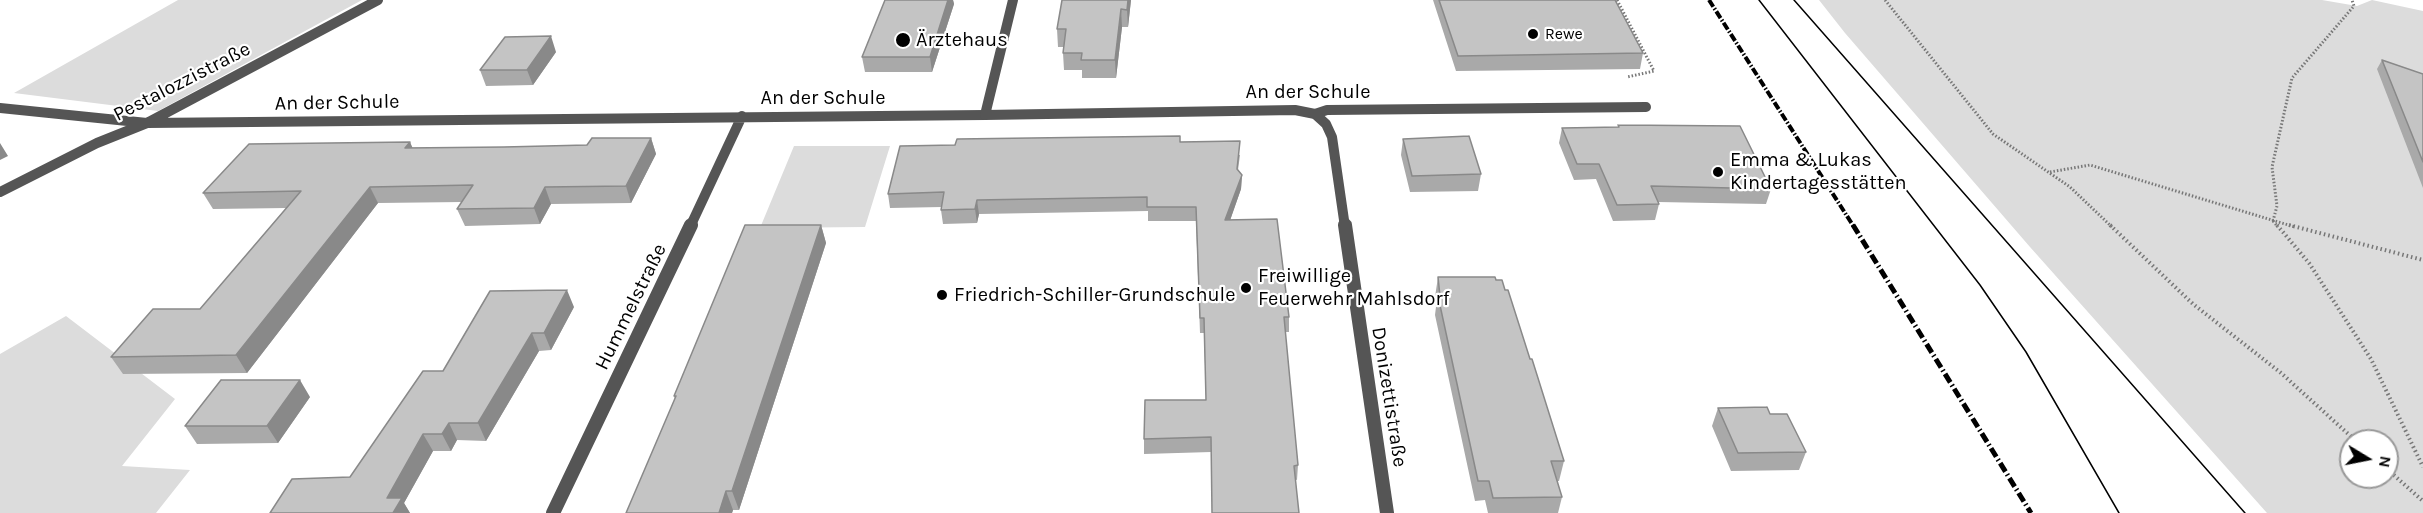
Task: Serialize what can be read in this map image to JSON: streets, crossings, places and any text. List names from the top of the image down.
{
  "streets": {
    "street": [
      "Pestalozzistraße",
      "An der Schule",
      "Hummelstraße",
      "Donizettistraße"
    ]
  },
  "crossings": [
    ["Pestalozzistraße", "An der Schule"],
    ["An der Schule", "Hummelstraße"],
    ["An der Schule", "Donizettistraße"]
  ],
  "places": [
    "Rewe",
    "Ärztehaus",
    "Emma & Lukas Kindertagesstätten",
    "Freiwillige Feuerwehr Mahlsdorf",
    "Friedrich-Schiller-Grundschule"
  ],
  "north": "right"
}
